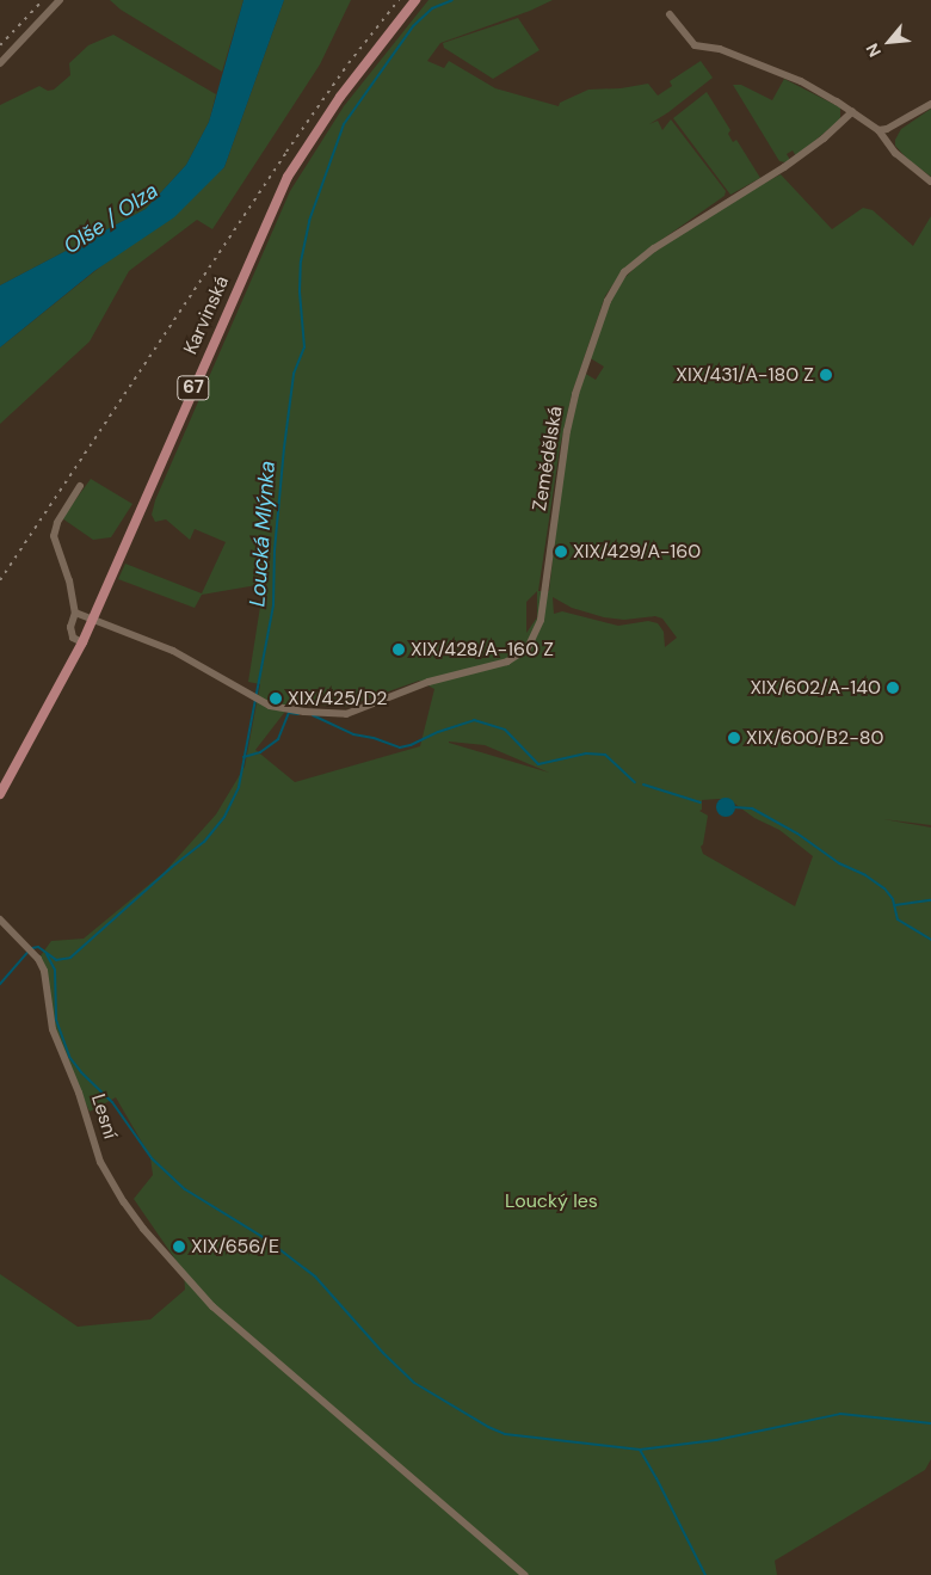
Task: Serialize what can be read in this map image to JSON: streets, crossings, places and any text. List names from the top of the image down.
{
  "streets": {
    "main road": ["Karvinská", "67"],
    "street": ["Zemědělská", "Lesní"]
  },
  "crossings": [
    ["Karvinská", "Zemědělská"]
  ],
  "water": ["Olše / Olza", "Loucká Mlýnka"],
  "parks": ["Loucký les"],
  "places": [
    "XIX/431/A-180 Z",
    "XIX/429/A-160",
    "XIX/428/A-160 Z",
    "XIX/602/A-140",
    "XIX/425/D2",
    "XIX/600/B2-80",
    "XIX/656/E"
  ],
  "north": "bottom left"
}
